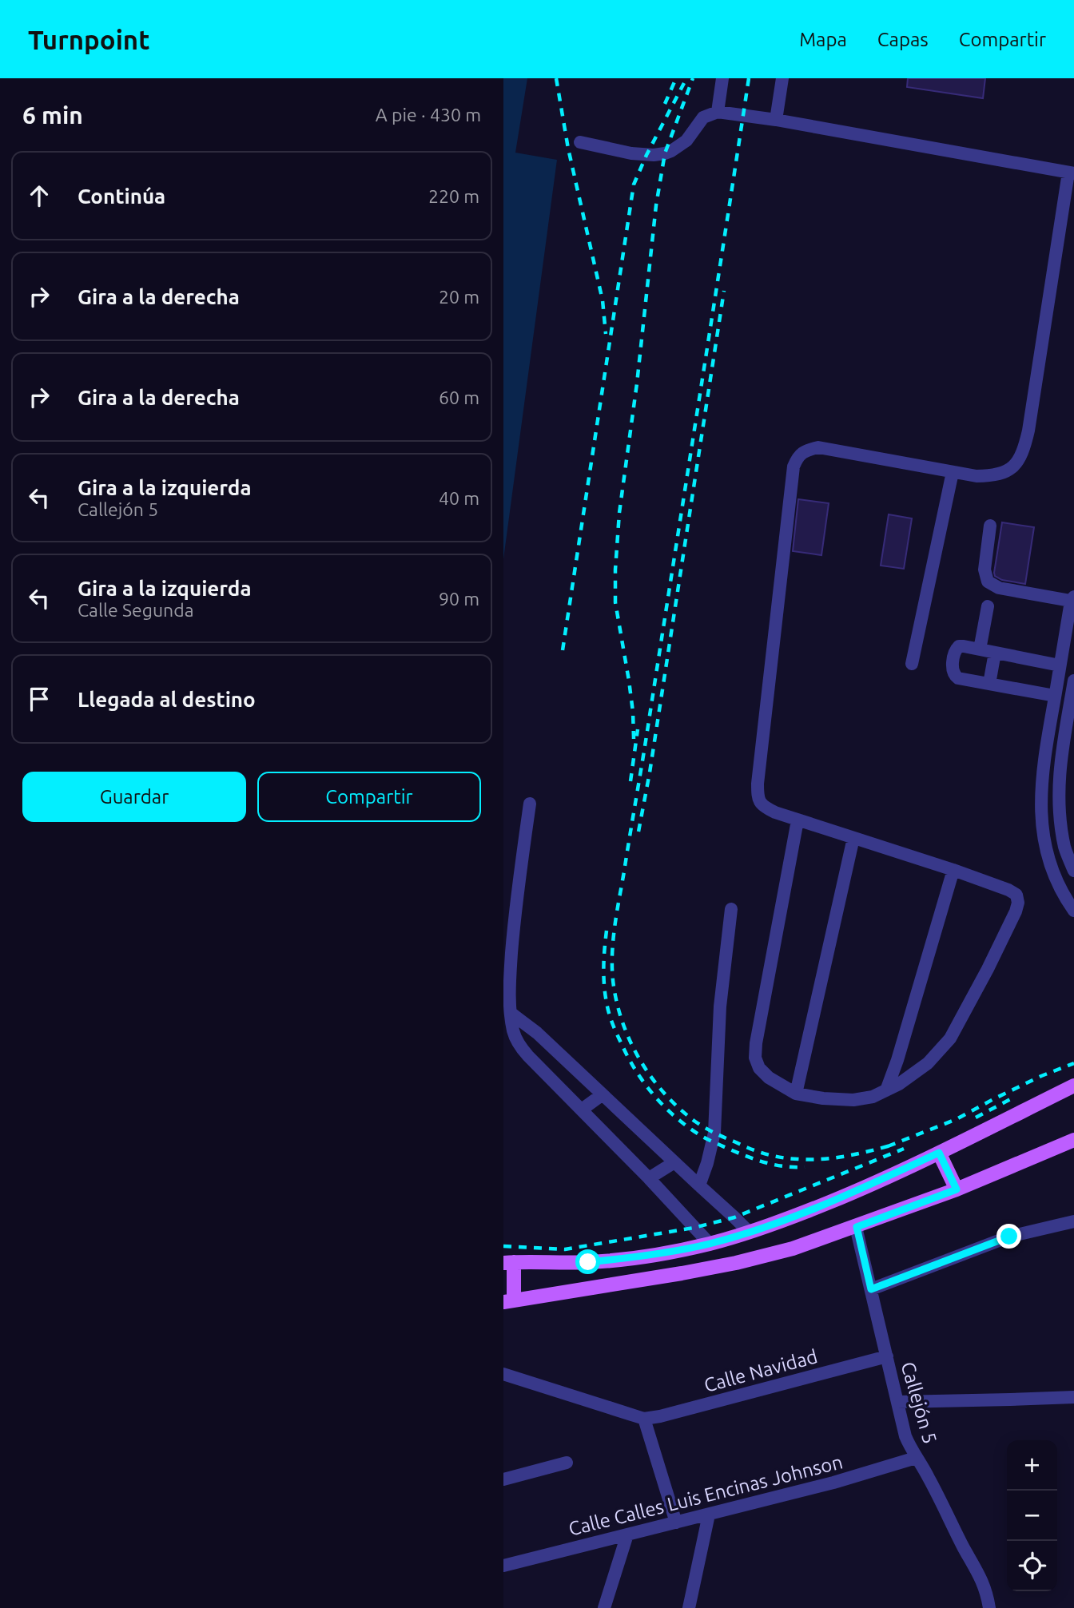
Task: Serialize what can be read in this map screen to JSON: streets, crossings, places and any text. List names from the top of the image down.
{
  "streets": {
    "street": ["Calle Navidad", "Callejón 5", "Calle Calles Luis Encinas Johnson"]
  },
  "crossings": [
    ["Calle Navidad", "Callejón 5"],
    ["Callejón 5", "Calle Calles Luis Encinas Johnson"]
  ],
  "page": {
    "header": "Turnpoint",
    "nav": ["Mapa", "Capas", "Compartir"],
    "heading": ["6 min", "A pie · 430 m"],
    "list": [
      ["Continúa", "220 m"],
      ["Gira a la derecha", "20 m"],
      ["Gira a la derecha", "60 m"],
      ["Gira a la izquierda", "Callejón 5", "40 m"],
      ["Gira a la izquierda", "Calle Segunda", "90 m"],
      "Llegada al destino"
    ],
    "buttons": ["Guardar", "Compartir"],
    "map_buttons": ["+", "−"]
  }
}
